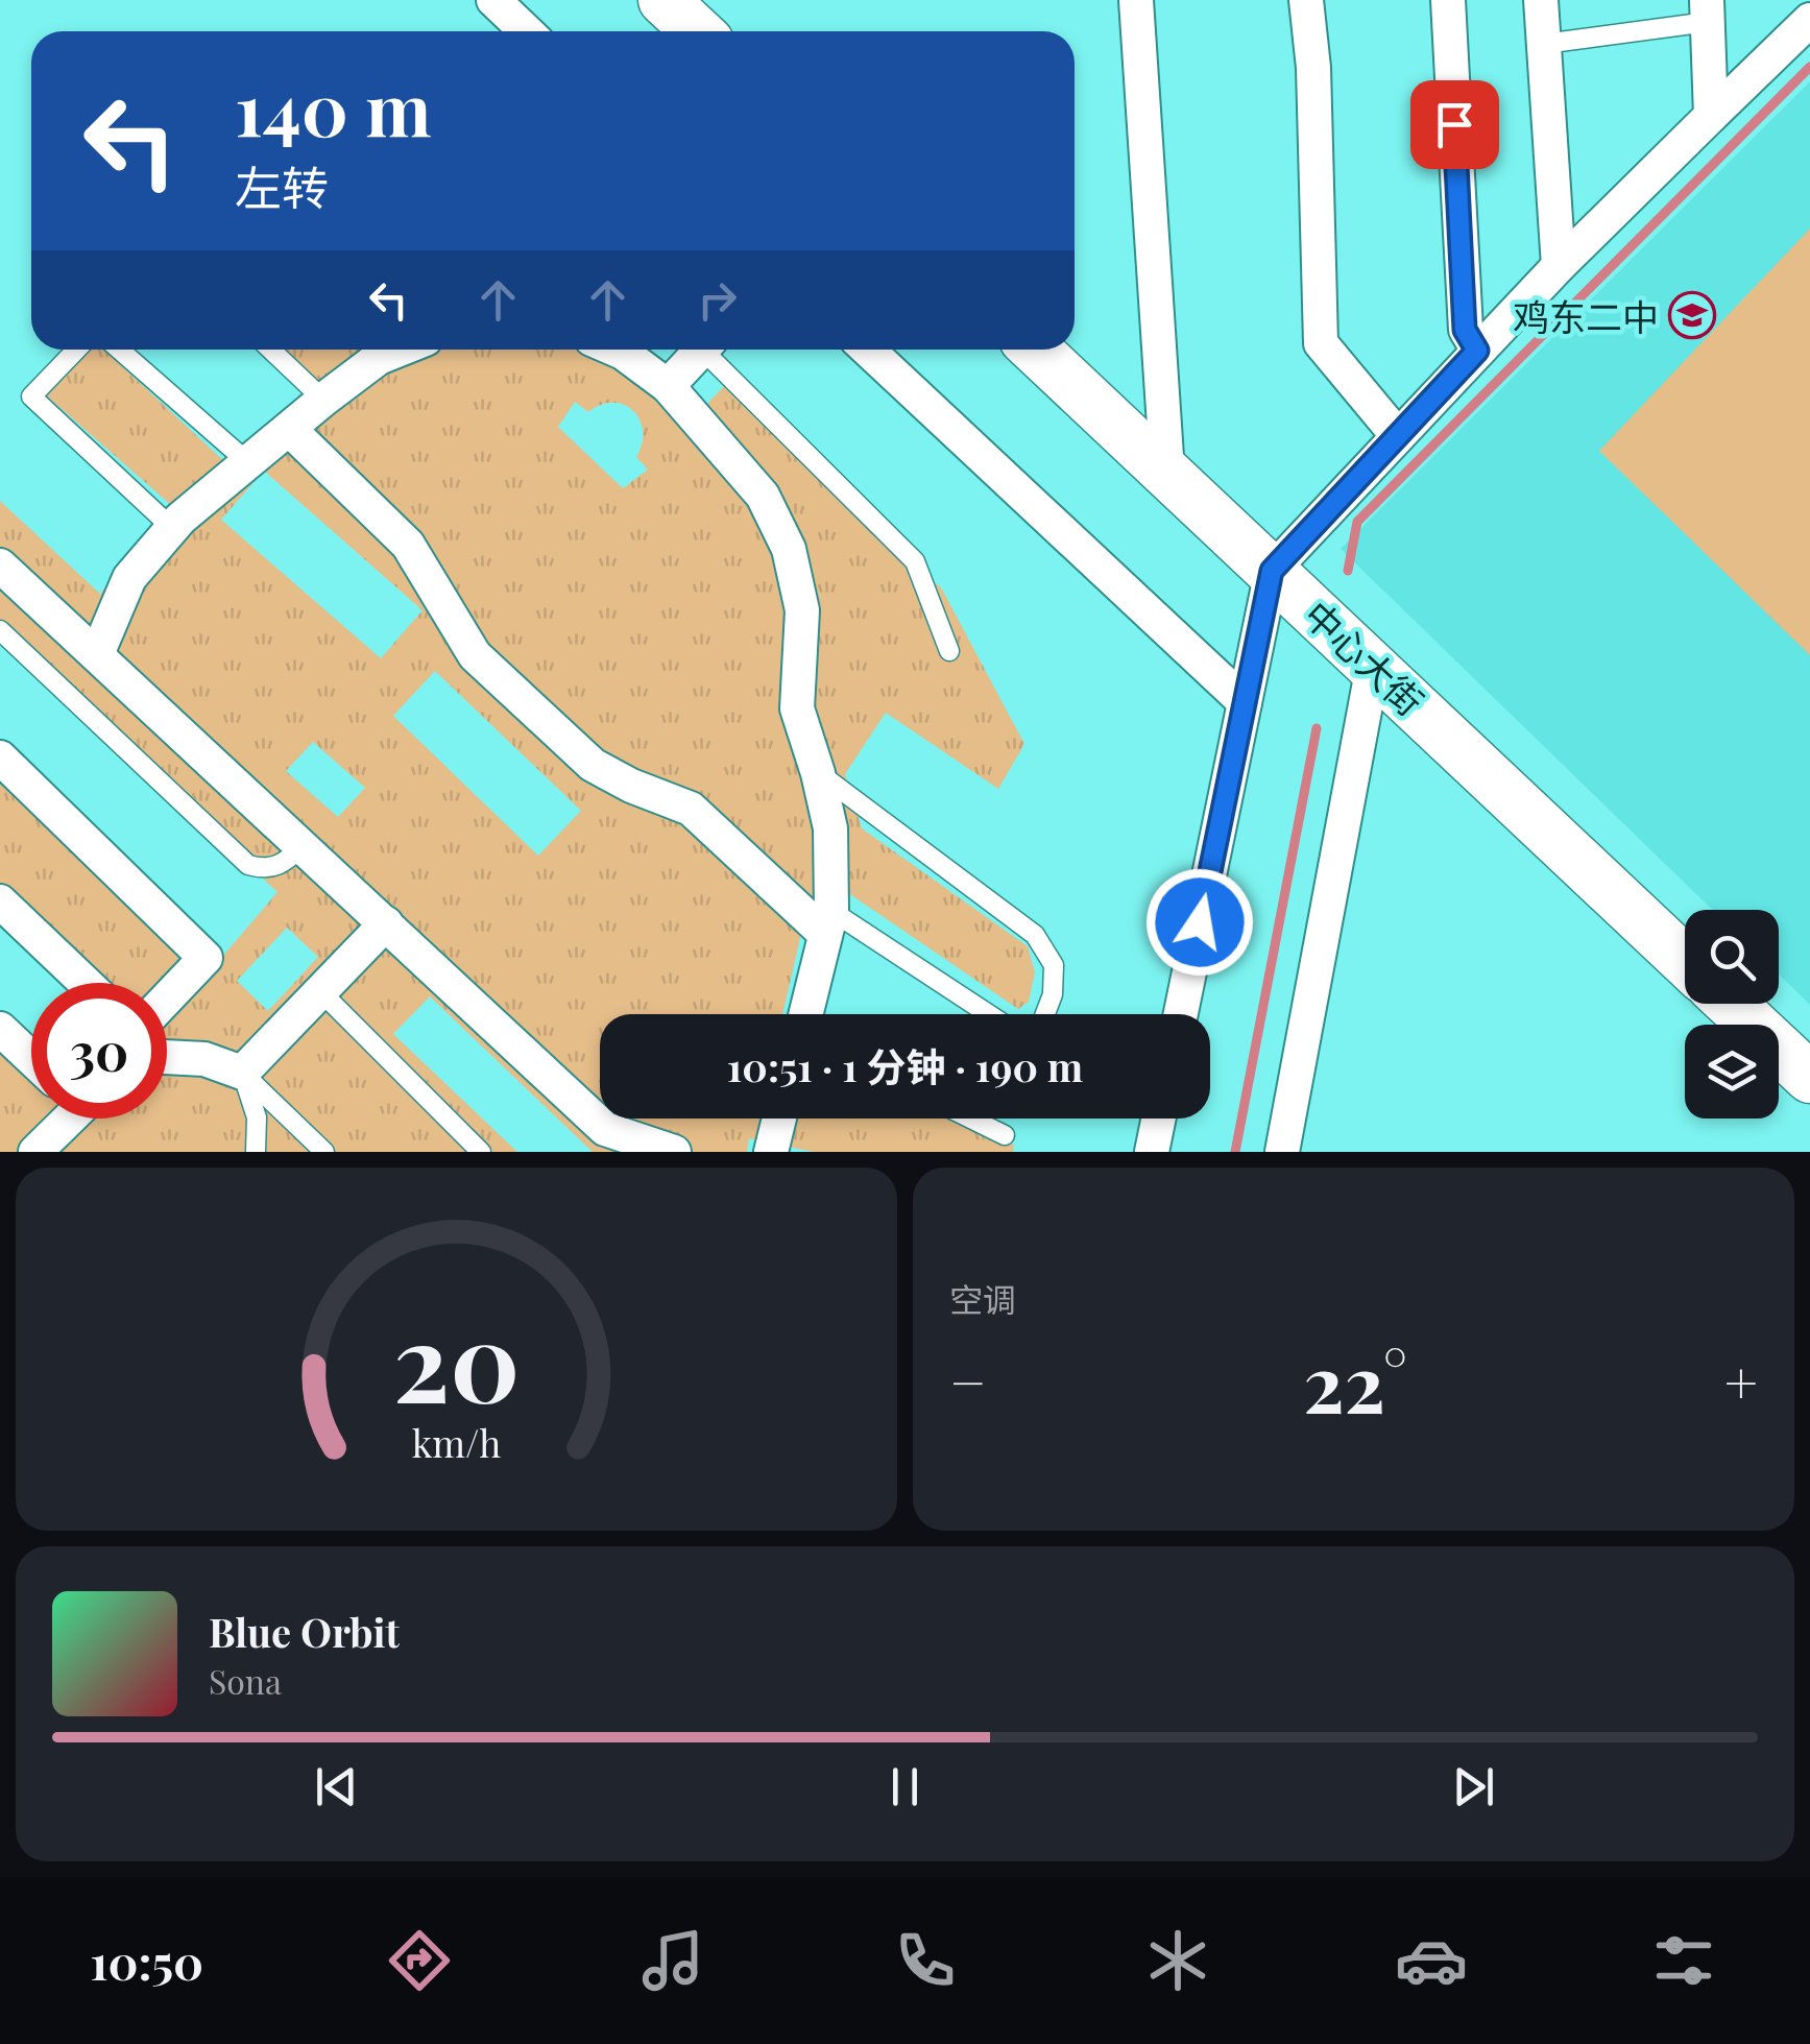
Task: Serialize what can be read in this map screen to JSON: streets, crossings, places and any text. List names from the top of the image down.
{
  "streets": {
    "street": ["中心大街"]
  },
  "places": {
    "school or university": ["鸡东二中"]
  },
  "page": {
    "turn": ["140 m", "左转"],
    "limit": "30",
    "trip": "10:51 · 1 分钟 · 190 m",
    "tile": "空调",
    "heat": ["−", "22°", "+"],
    "song": ["Blue Orbit", "Sona"],
    "tabs": "10:50",
    "gauge": ["20", "km/h"]
  }
}
